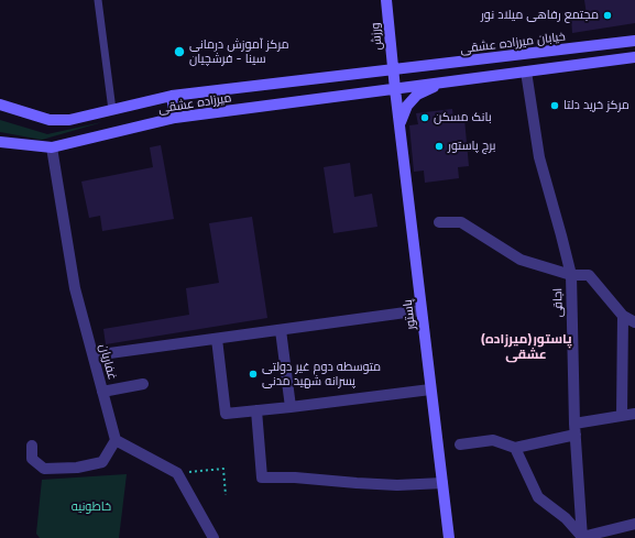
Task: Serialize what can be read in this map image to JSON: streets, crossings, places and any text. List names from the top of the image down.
{
  "streets": {
    "main road": [
      "ورزش",
      "خیابان میرزاده عشقی",
      "میرزاده عشقی",
      "پاستور"
    ],
    "street": ["اجاقی", "غفاریان"]
  },
  "crossings": [
    ["ورزش", "خیابان میرزاده عشقی"],
    ["ورزش", "میرزاده عشقی"],
    ["ورزش", "پاستور"],
    ["خیابان میرزاده عشقی", "میرزاده عشقی"],
    ["میرزاده عشقی", "پاستور"],
    ["میرزاده عشقی", "غفاریان"]
  ],
  "districts": ["(پاستور(میرزاده عشقی"],
  "parks": ["خاطونیه"],
  "places": [
    "مجتمع رفاهی میلاد نور",
    "مرکز آموزش درمانی سینا - فرشچیان",
    "مرکز خرید دلتا",
    "بانک مسکن",
    "برج پاستور",
    "متوسطه دوم غیر دولتی پسرانه شهید مدنی"
  ]
}
